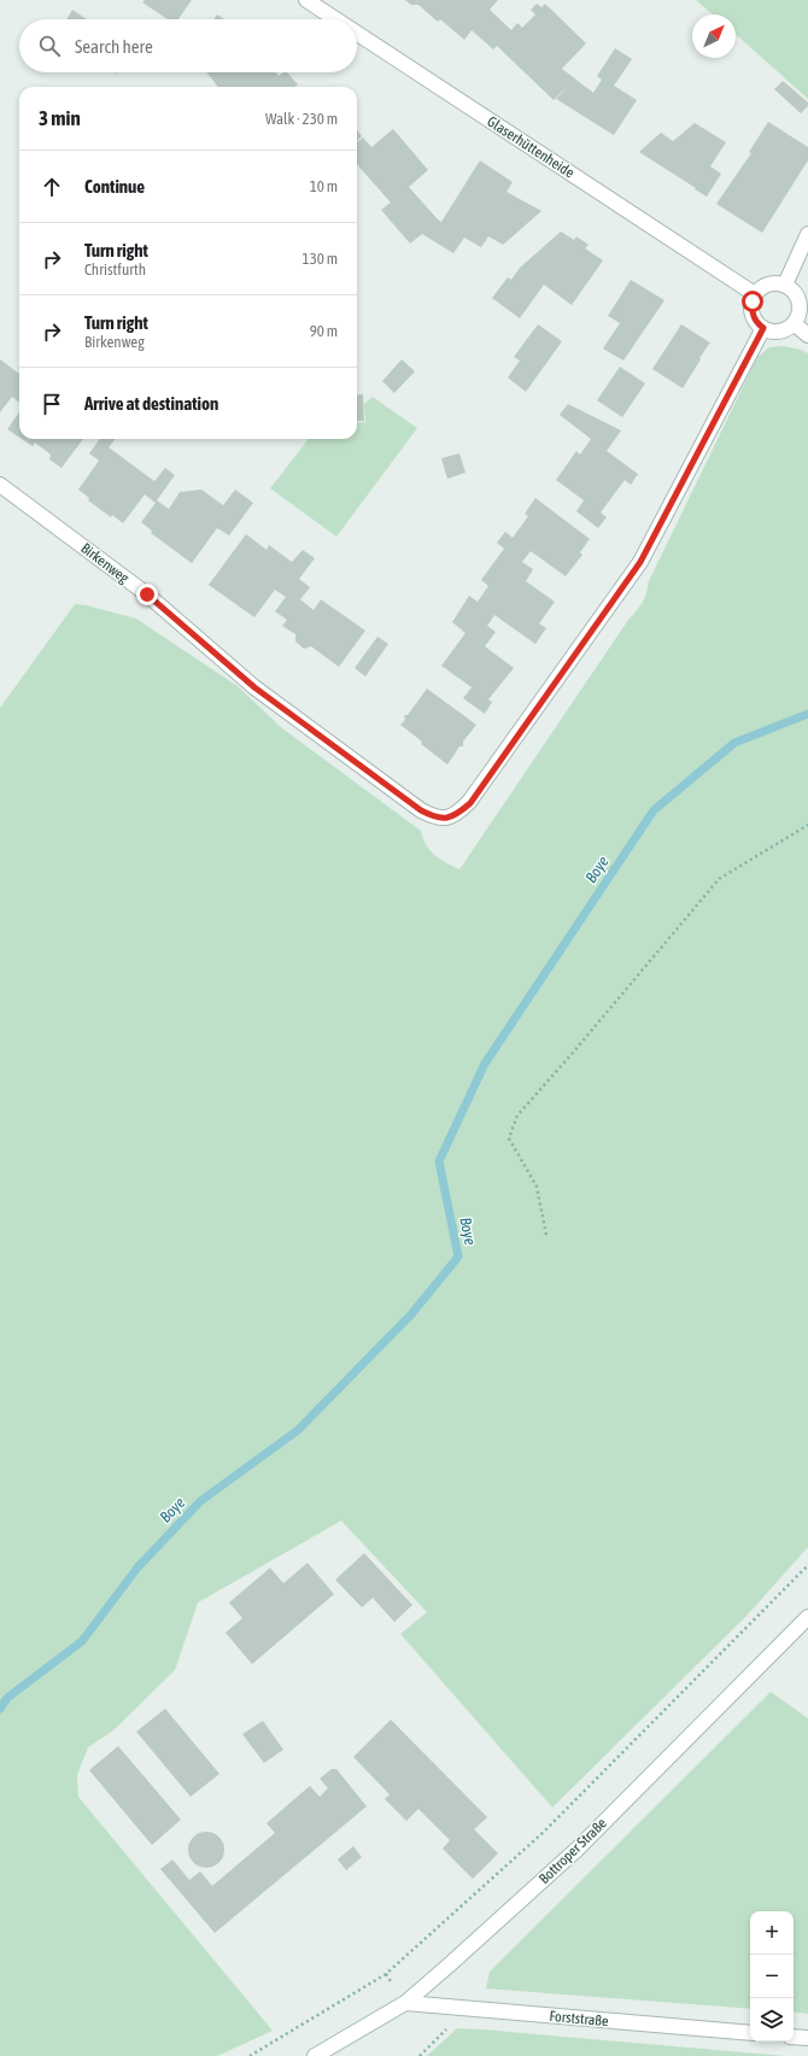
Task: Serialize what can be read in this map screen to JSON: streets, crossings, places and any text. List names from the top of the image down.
{
  "streets": {
    "street": [
      "Glaserhüttenheide",
      "Birkenweg",
      "Bottroper Straße",
      "Forststraße"
    ]
  },
  "crossings": [
    ["Glaserhüttenheide", "Birkenweg"],
    ["Bottroper Straße", "Forststraße"]
  ],
  "water": ["Boye"],
  "north": "top right",
  "page": {
    "search": "Search here",
    "heading": ["3 min", "Walk · 230 m"],
    "list": [
      ["Continue", "10 m"],
      ["Turn right", "Christfurth", "130 m"],
      ["Turn right", "Birkenweg", "90 m"],
      "Arrive at destination"
    ],
    "map_buttons": ["+", "−"]
  }
}
